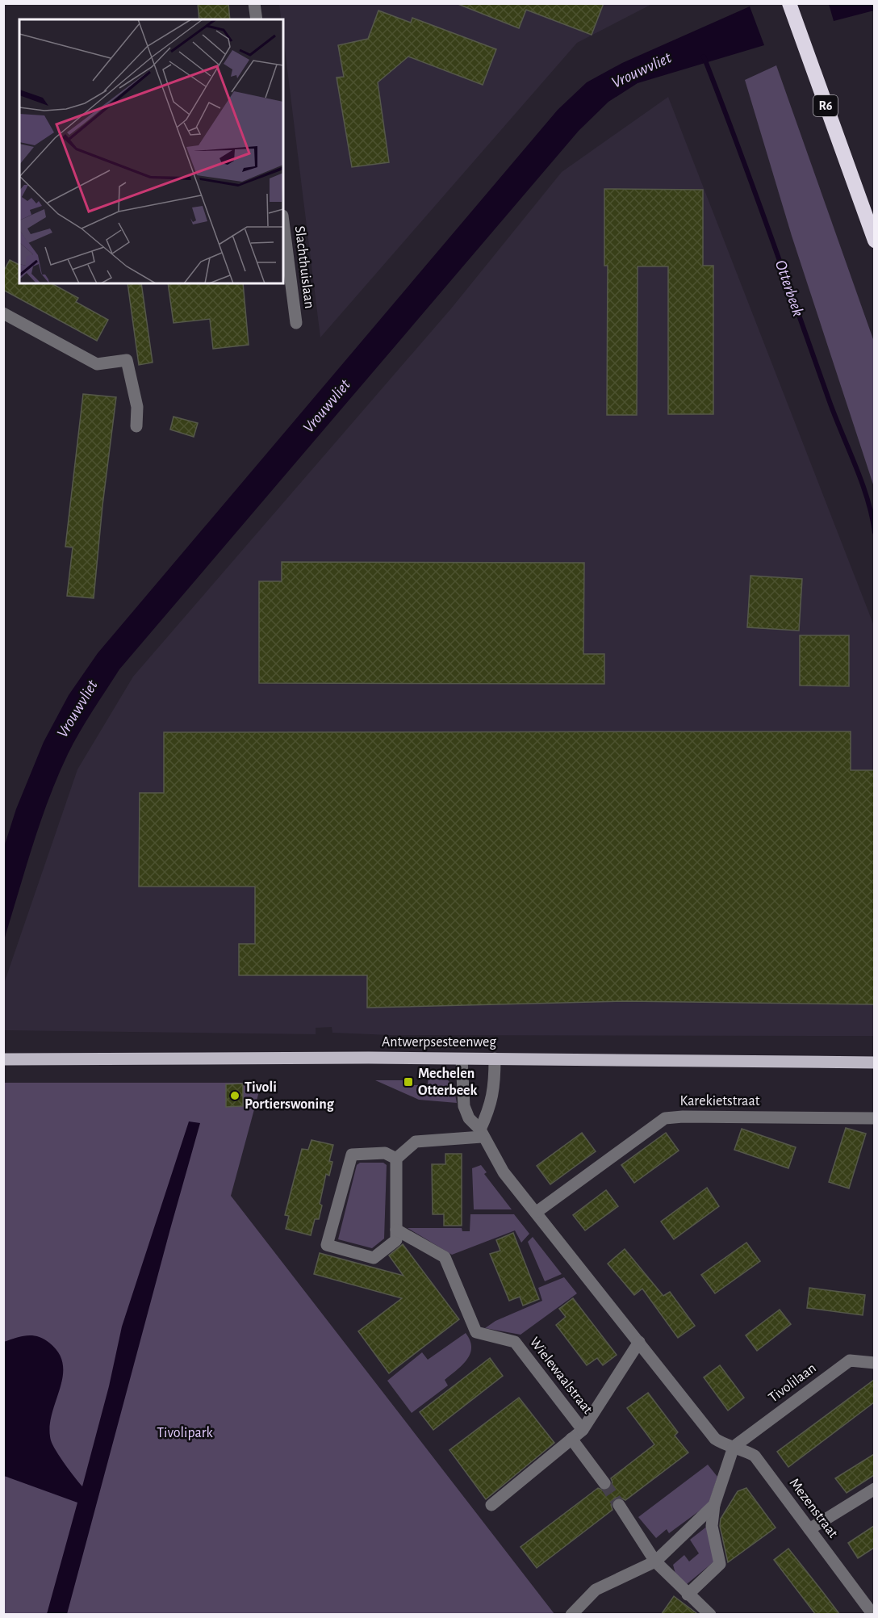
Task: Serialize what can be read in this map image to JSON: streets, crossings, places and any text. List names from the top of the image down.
{
  "streets": {
    "highway": ["R6"],
    "main road": ["Antwerpsesteenweg"],
    "street": [
      "Slachthuislaan",
      "Karekietstraat",
      "Wielewaalstraat",
      "Tivolilaan",
      "Mezenstraat"
    ]
  },
  "crossings": [
    ["Wielewaalstraat", "Mezenstraat"],
    ["Tivolilaan", "Mezenstraat"]
  ],
  "water": ["Vrouwvliet", "Otterbeek"],
  "parks": ["Tivolipark"],
  "places": {
    "transit": ["Mechelen Otterbeek"],
    "other": ["Tivoli Portierswoning"]
  }
}
